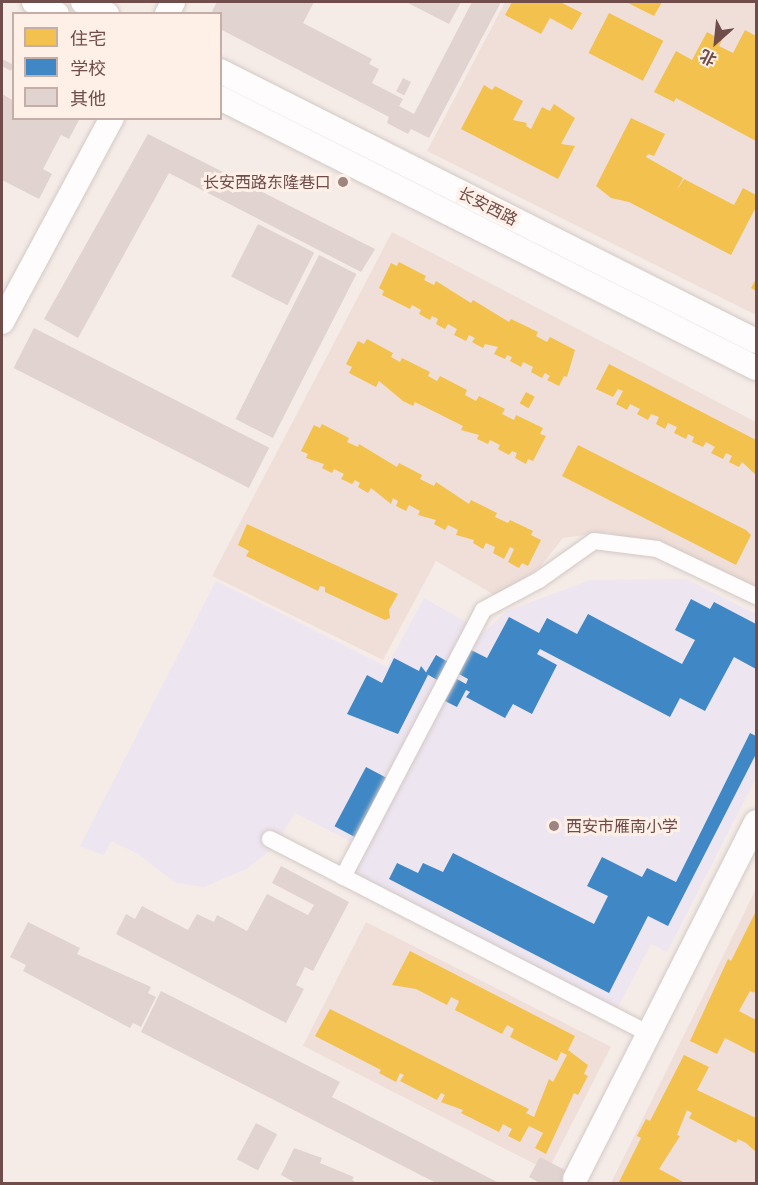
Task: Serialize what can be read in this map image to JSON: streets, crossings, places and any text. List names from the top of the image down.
{
  "streets": {
    "main road": ["长安西路"]
  },
  "places": ["长安西路东隆巷口", "西安市雁南小学"],
  "legend": ["住宅", "学校", "其他"],
  "north": "bottom left"
}
